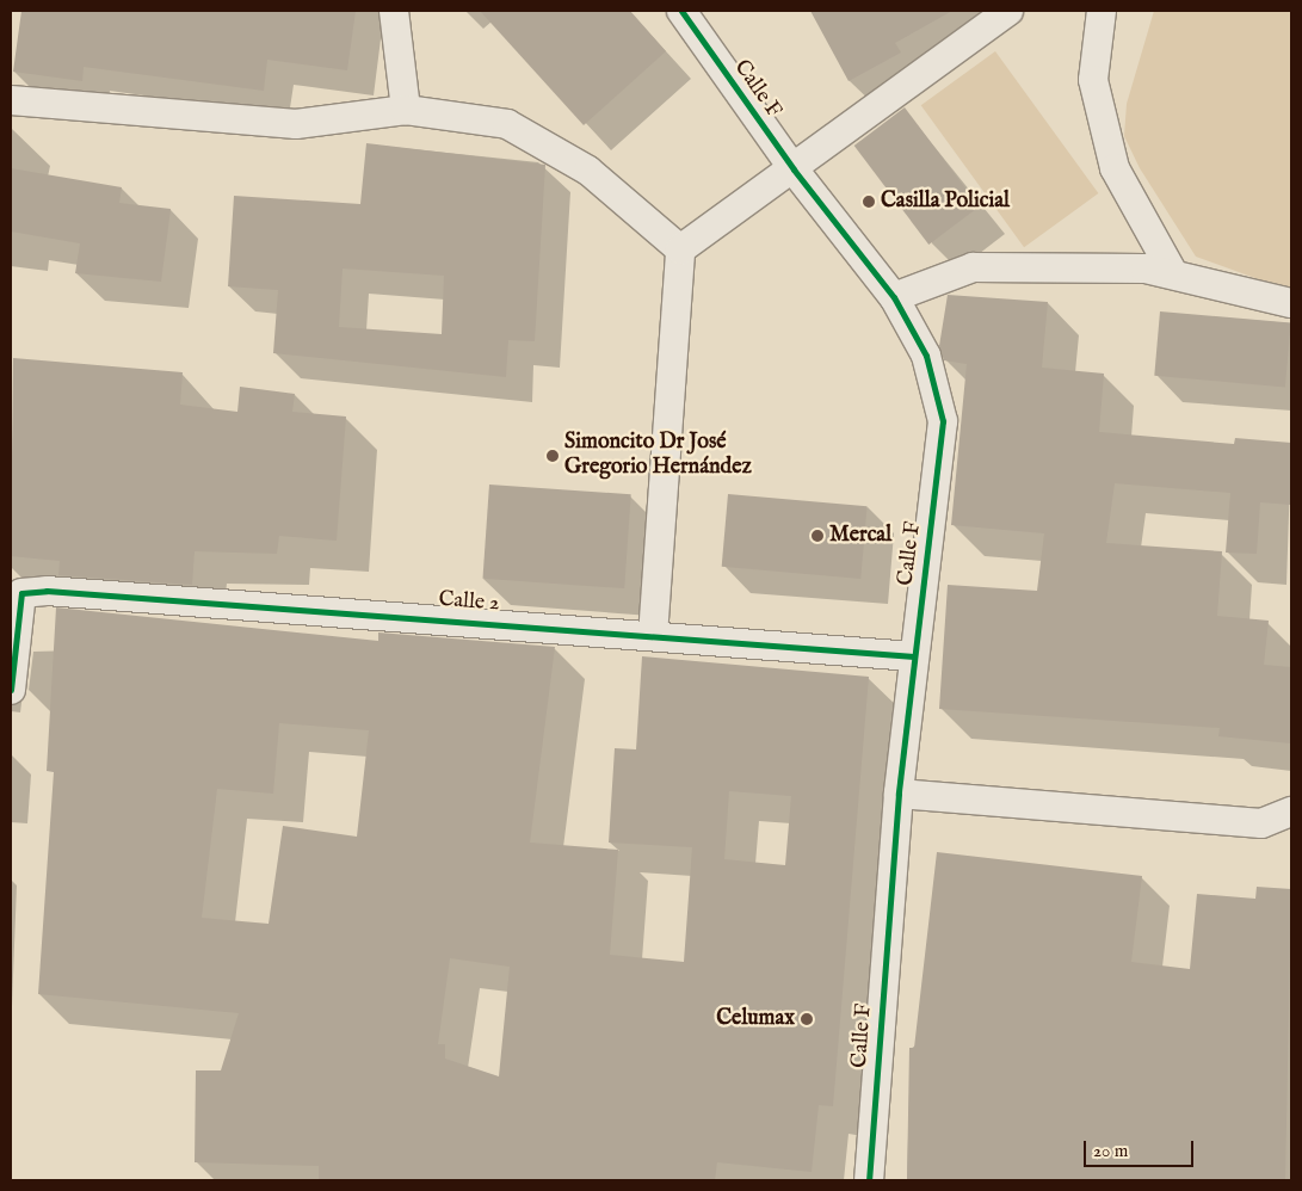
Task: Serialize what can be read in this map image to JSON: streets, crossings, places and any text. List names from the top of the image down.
{
  "streets": {
    "street": ["Calle F", "Calle 2"]
  },
  "crossings": [
    ["Calle F", "Calle 2"]
  ],
  "places": [
    "Casilla Policial",
    "Simoncito Dr José Gregorio Hernández",
    "Mercal",
    "Celumax"
  ],
  "scale_bar": "20 m"
}
